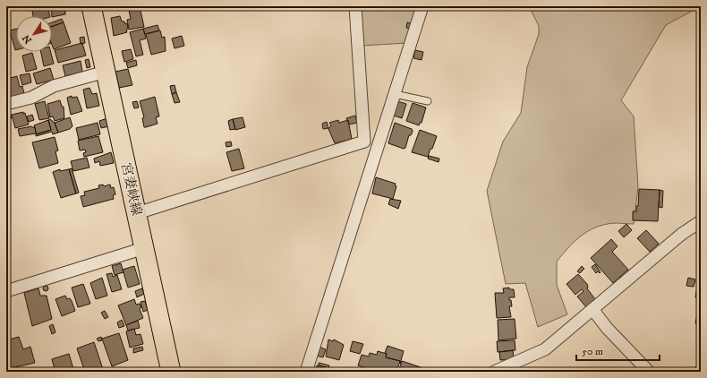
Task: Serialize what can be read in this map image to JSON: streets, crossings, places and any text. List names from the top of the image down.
{
  "streets": {
    "main road": ["宮妻峡線"]
  },
  "scale_bar": "50 m",
  "north": "bottom left"
}
